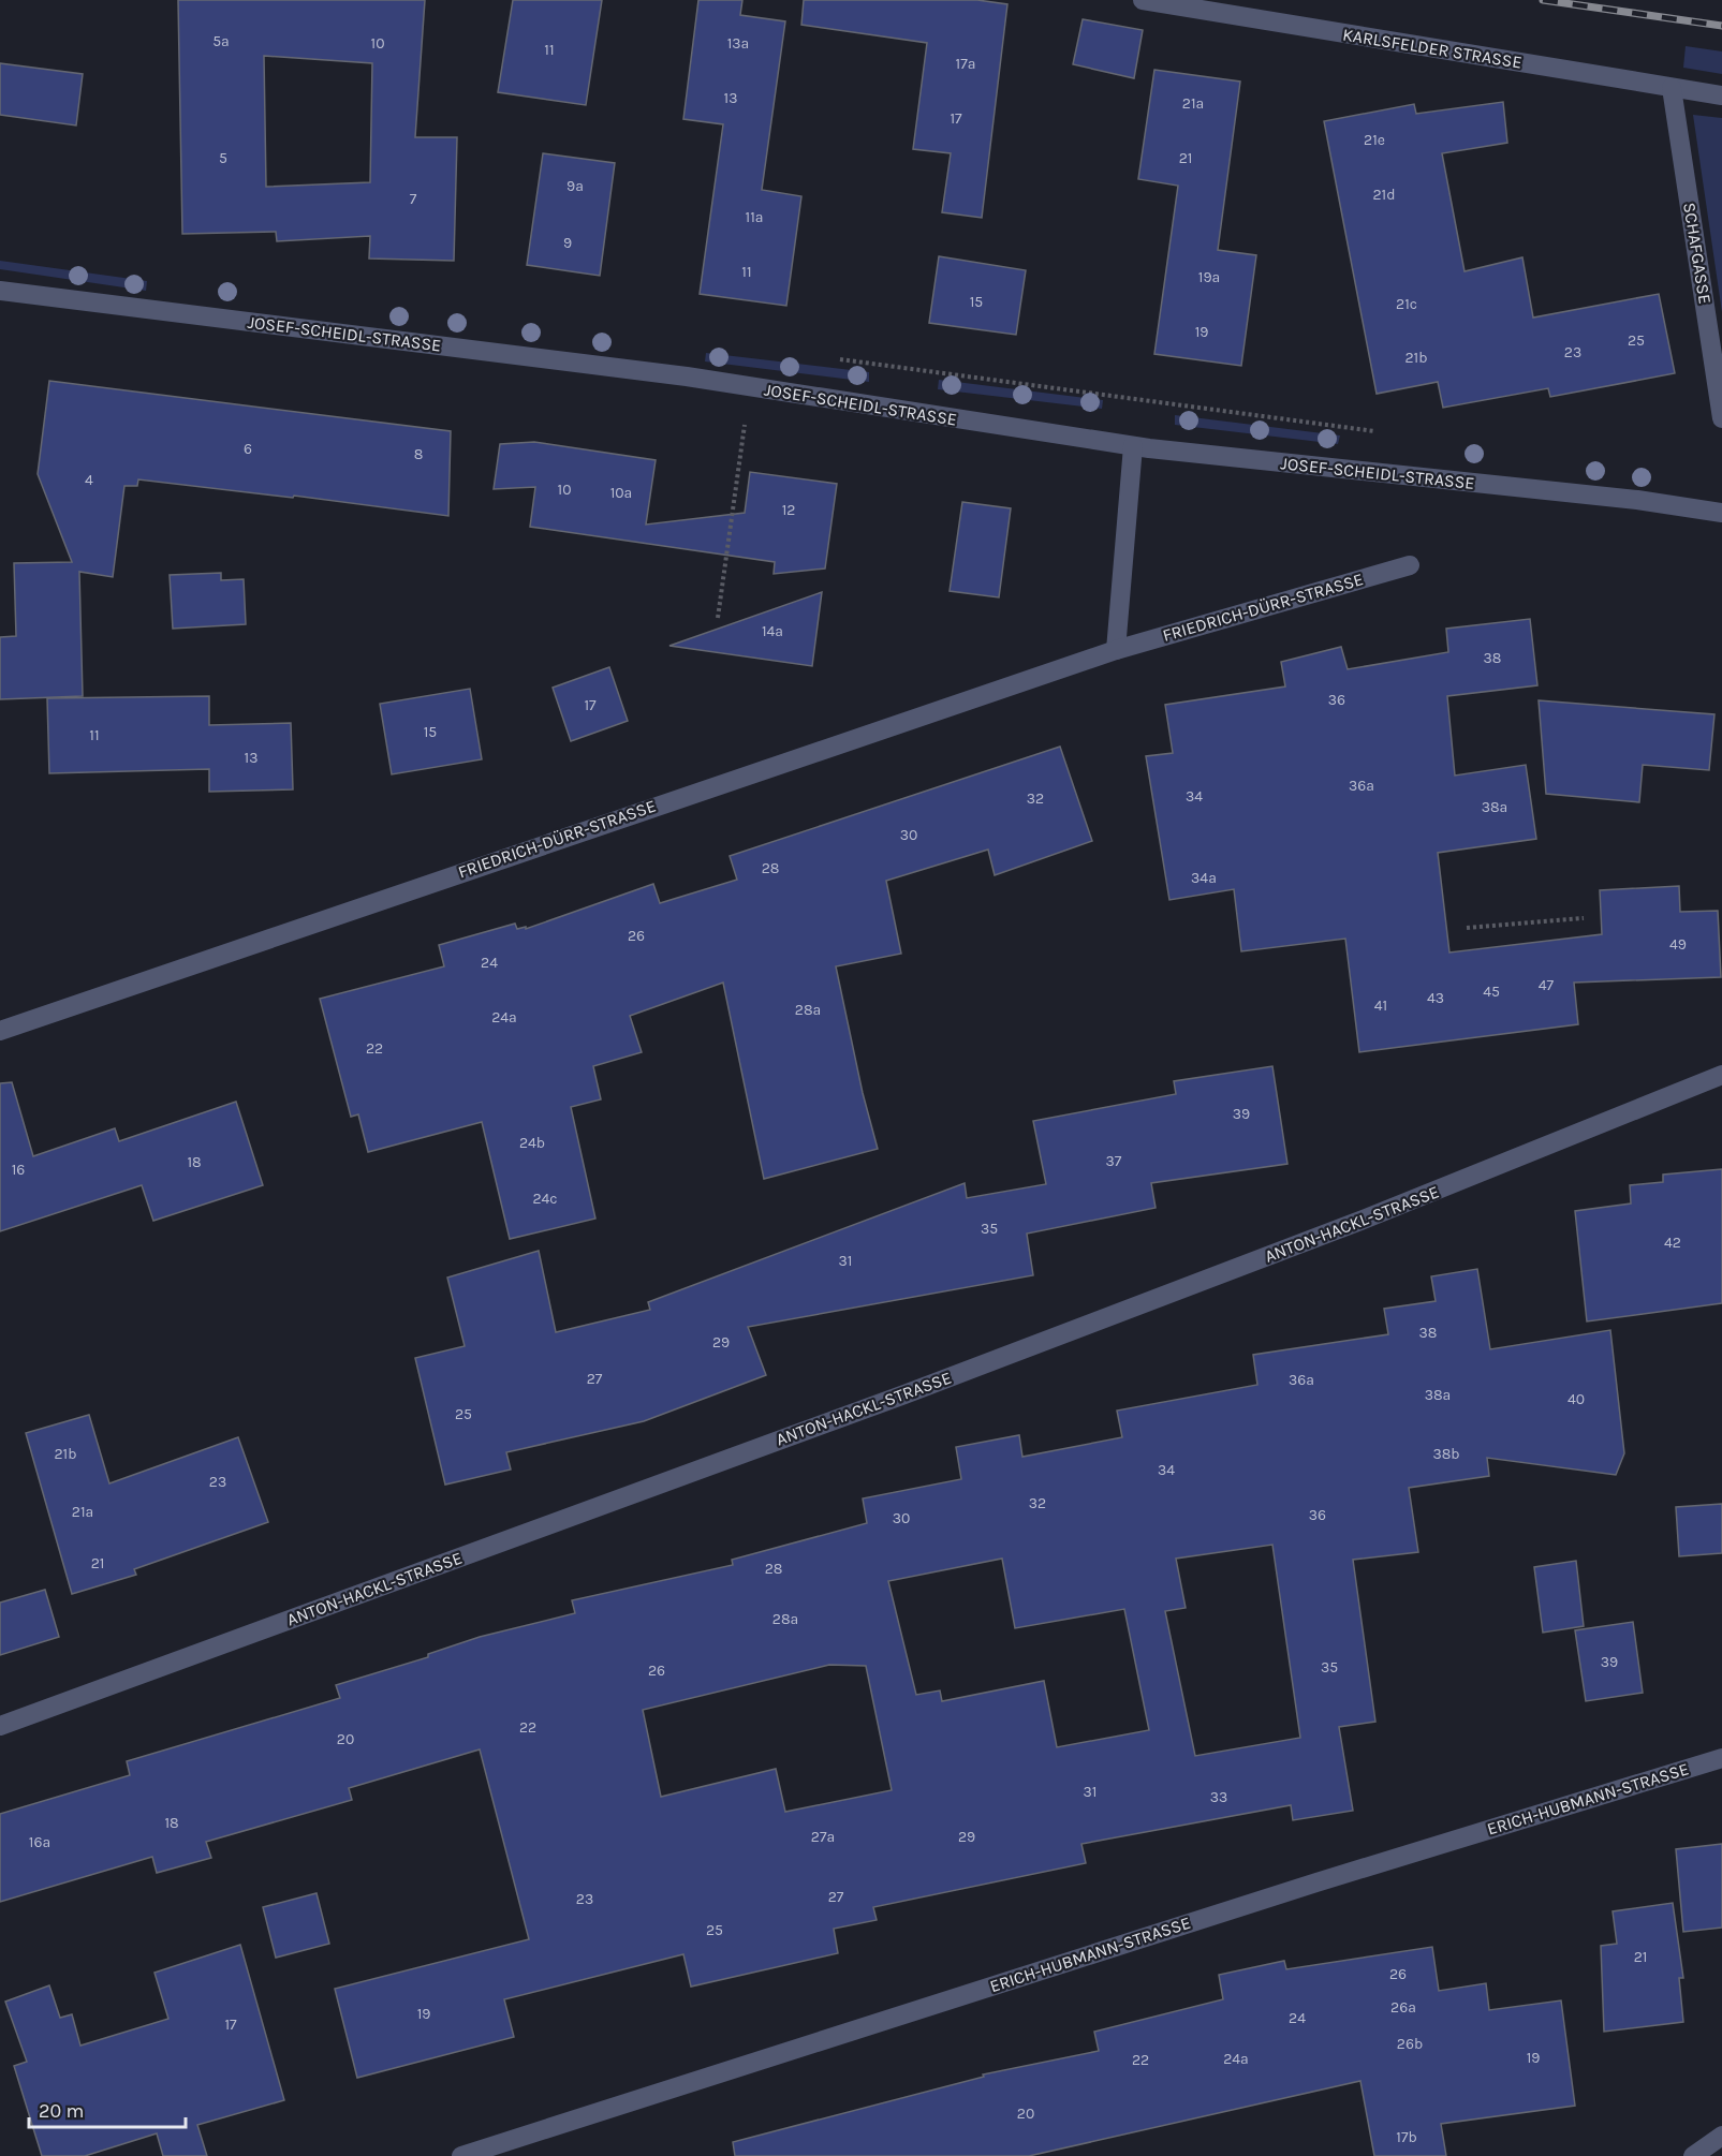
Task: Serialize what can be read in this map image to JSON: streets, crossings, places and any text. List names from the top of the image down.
{
  "streets": {
    "street": [
      "KARLSFELDER STRASSE",
      "SCHAFGASSE",
      "JOSEF-SCHEIDL-STRASSE",
      "FRIEDRICH-DÜRR-STRASSE",
      "ANTON-HACKL-STRASSE",
      "ERICH-HUBMANN-STRASSE"
    ]
  },
  "crossings": [
    ["KARLSFELDER STRASSE", "SCHAFGASSE"]
  ],
  "house_numbers": [
    "5a",
    "10",
    "13a",
    "11",
    "17a",
    "13",
    "21a",
    "17",
    "21e",
    "5",
    "21",
    "9a",
    "21d",
    "7",
    "11a",
    "9",
    "11",
    "19a",
    "15",
    "21c",
    "19",
    "25",
    "23",
    "21b",
    "6",
    "8",
    "4",
    "10",
    "10a",
    "12",
    "14a",
    "38",
    "36",
    "17",
    "15",
    "11",
    "13",
    "36a",
    "34",
    "32",
    "38a",
    "30",
    "28",
    "34a",
    "26",
    "49",
    "24",
    "47",
    "45",
    "43",
    "41",
    "28a",
    "24a",
    "22",
    "39",
    "24b",
    "37",
    "18",
    "16",
    "24c",
    "35",
    "42",
    "31",
    "38",
    "29",
    "27",
    "36a",
    "38a",
    "40",
    "25",
    "21b",
    "38b",
    "34",
    "23",
    "32",
    "21a",
    "36",
    "30",
    "21",
    "28",
    "28a",
    "39",
    "35",
    "26",
    "22",
    "20",
    "31",
    "33",
    "18",
    "27a",
    "29",
    "16a",
    "27",
    "23",
    "25",
    "21",
    "26",
    "26a",
    "19",
    "24",
    "17",
    "26b",
    "19",
    "24a",
    "22",
    "20",
    "17b"
  ],
  "scale_bar": "20 m"
}
